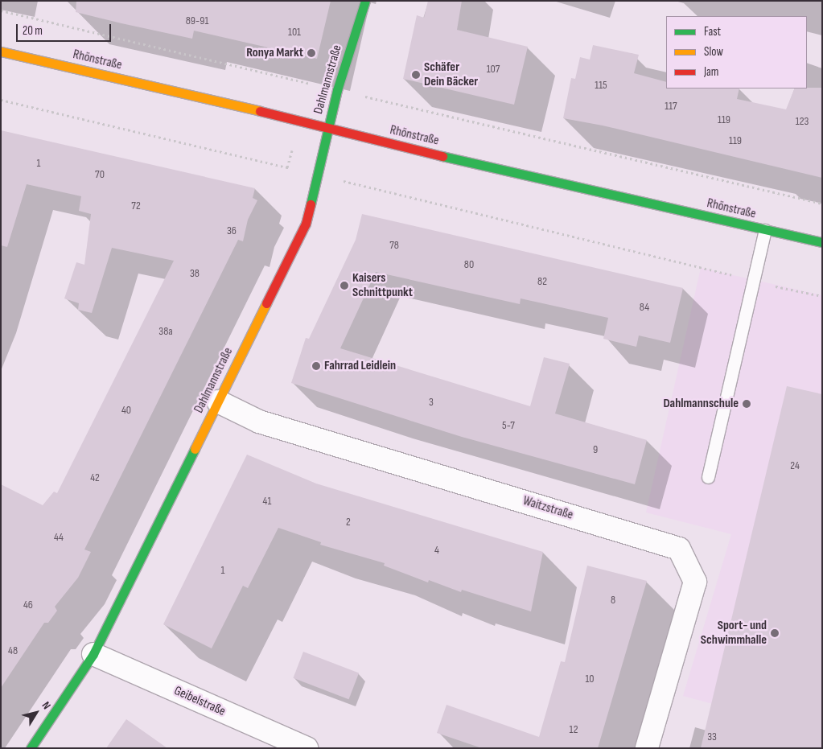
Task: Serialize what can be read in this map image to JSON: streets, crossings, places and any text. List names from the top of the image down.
{
  "streets": {
    "street": [
      "Rhönstraße",
      "Dahlmannstraße",
      "Waitzstraße",
      "Geibelstraße"
    ]
  },
  "crossings": [
    ["Rhönstraße", "Dahlmannstraße"],
    ["Dahlmannstraße", "Waitzstraße"],
    ["Dahlmannstraße", "Geibelstraße"]
  ],
  "places": [
    "Ronya Markt",
    "Schäfer Dein Bäcker",
    "Kaisers Schnittpunkt",
    "Fahrrad Leidlein",
    "Dahlmannschule",
    "Sport- und Schwimmhalle"
  ],
  "house_numbers": [
    "89-91",
    "101",
    "107",
    "115",
    "117",
    "119",
    "123",
    "119",
    "1",
    "70",
    "72",
    "36",
    "78",
    "80",
    "38",
    "82",
    "84",
    "38a",
    "3",
    "40",
    "5-7",
    "9",
    "24",
    "42",
    "41",
    "2",
    "44",
    "4",
    "1",
    "8",
    "46",
    "48",
    "10",
    "12",
    "33"
  ],
  "legend": ["Fast", "Slow", "Jam"],
  "scale_bar": "20 m",
  "north": "top right"
}
